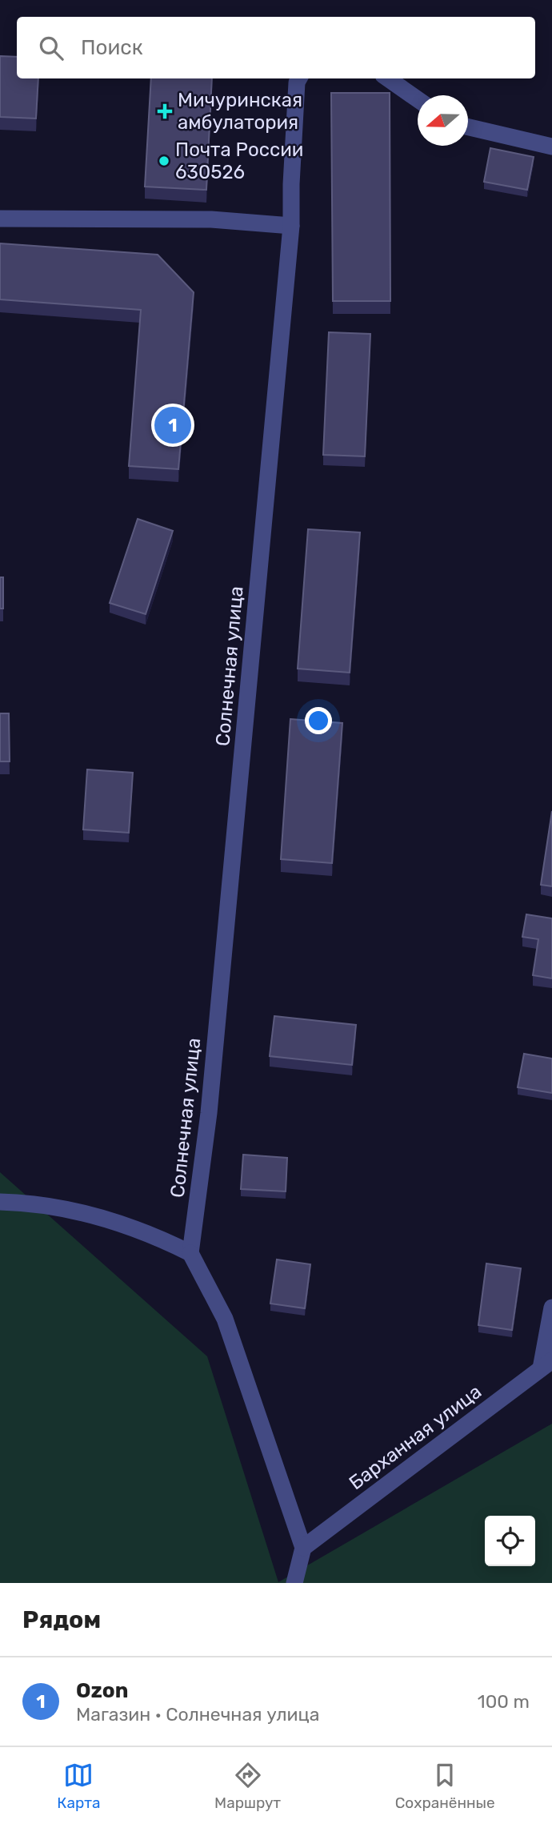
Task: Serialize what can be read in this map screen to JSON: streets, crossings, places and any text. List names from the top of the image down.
{
  "streets": {
    "street": ["Солнечная улица", "Барханная улица"]
  },
  "places": {
    "health": ["Мичуринская амбулатория"],
    "other": ["Почта России 630526"]
  },
  "north": "left",
  "page": {
    "search": "Поиск",
    "pins": "1",
    "heading": "Рядом",
    "list": [
      {
        "mark": "1",
        "name": "Ozon",
        "note": "Магазин · Солнечная улица",
        "value": "100 m"
      }
    ],
    "nav": ["Карта", "Маршрут", "Сохранённые"]
  }
}
